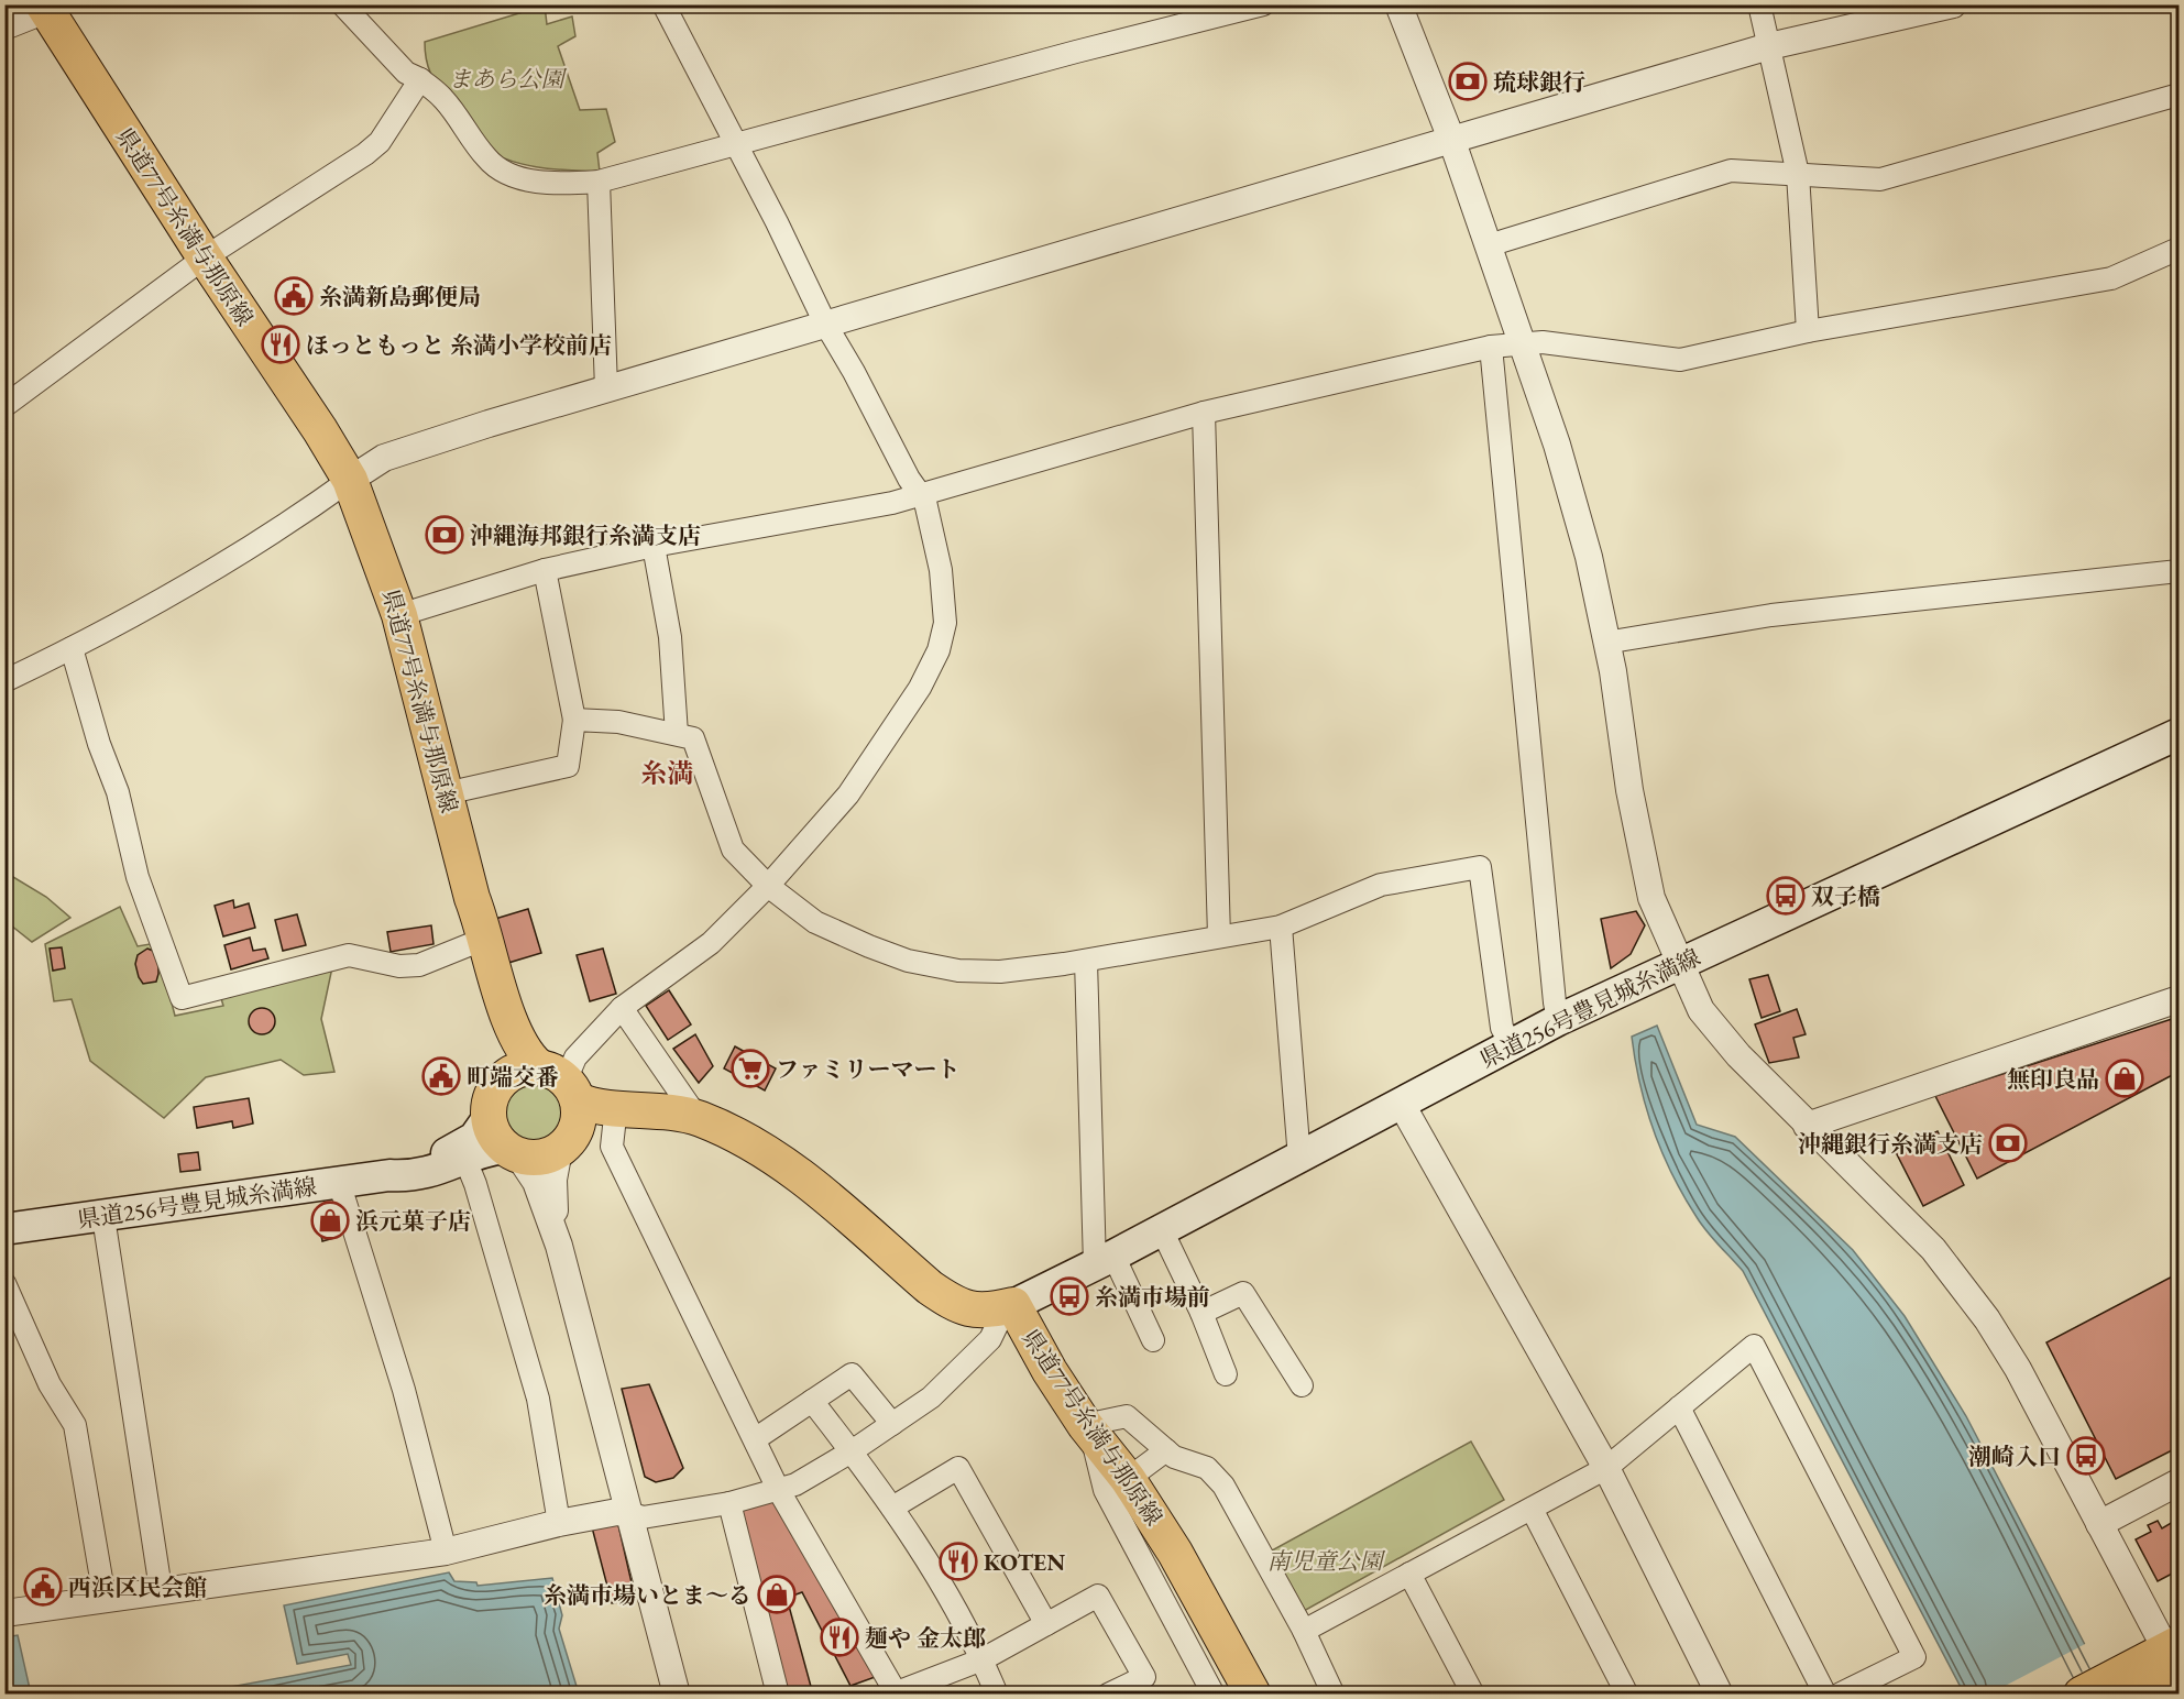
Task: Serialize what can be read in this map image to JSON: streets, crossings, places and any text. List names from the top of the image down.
{
  "streets": {
    "main road": ["県道77号糸満与那原線", "県道256号豊見城糸満線"]
  },
  "crossings": [
    ["県道77号糸満与那原線", "県道256号豊見城糸満線"]
  ],
  "districts": ["糸満"],
  "parks": ["まあら公園", "南児童公園"],
  "places": {
    "bank": ["琉球銀行", "沖縄海邦銀行糸満支店", "沖縄銀行糸満支店"],
    "public building": ["糸満新島郵便局", "町端交番", "西浜区民会館"],
    "restaurant": ["ほっともっと 糸満小学校前店", "KOTEN", "麺や 金太郎"],
    "bus stop": ["双子橋", "糸満市場前", "潮崎入口"],
    "supermarket": ["ファミリーマート"],
    "shop": ["無印良品", "浜元菓子店", "糸満市場いとま～る"]
  }
}
